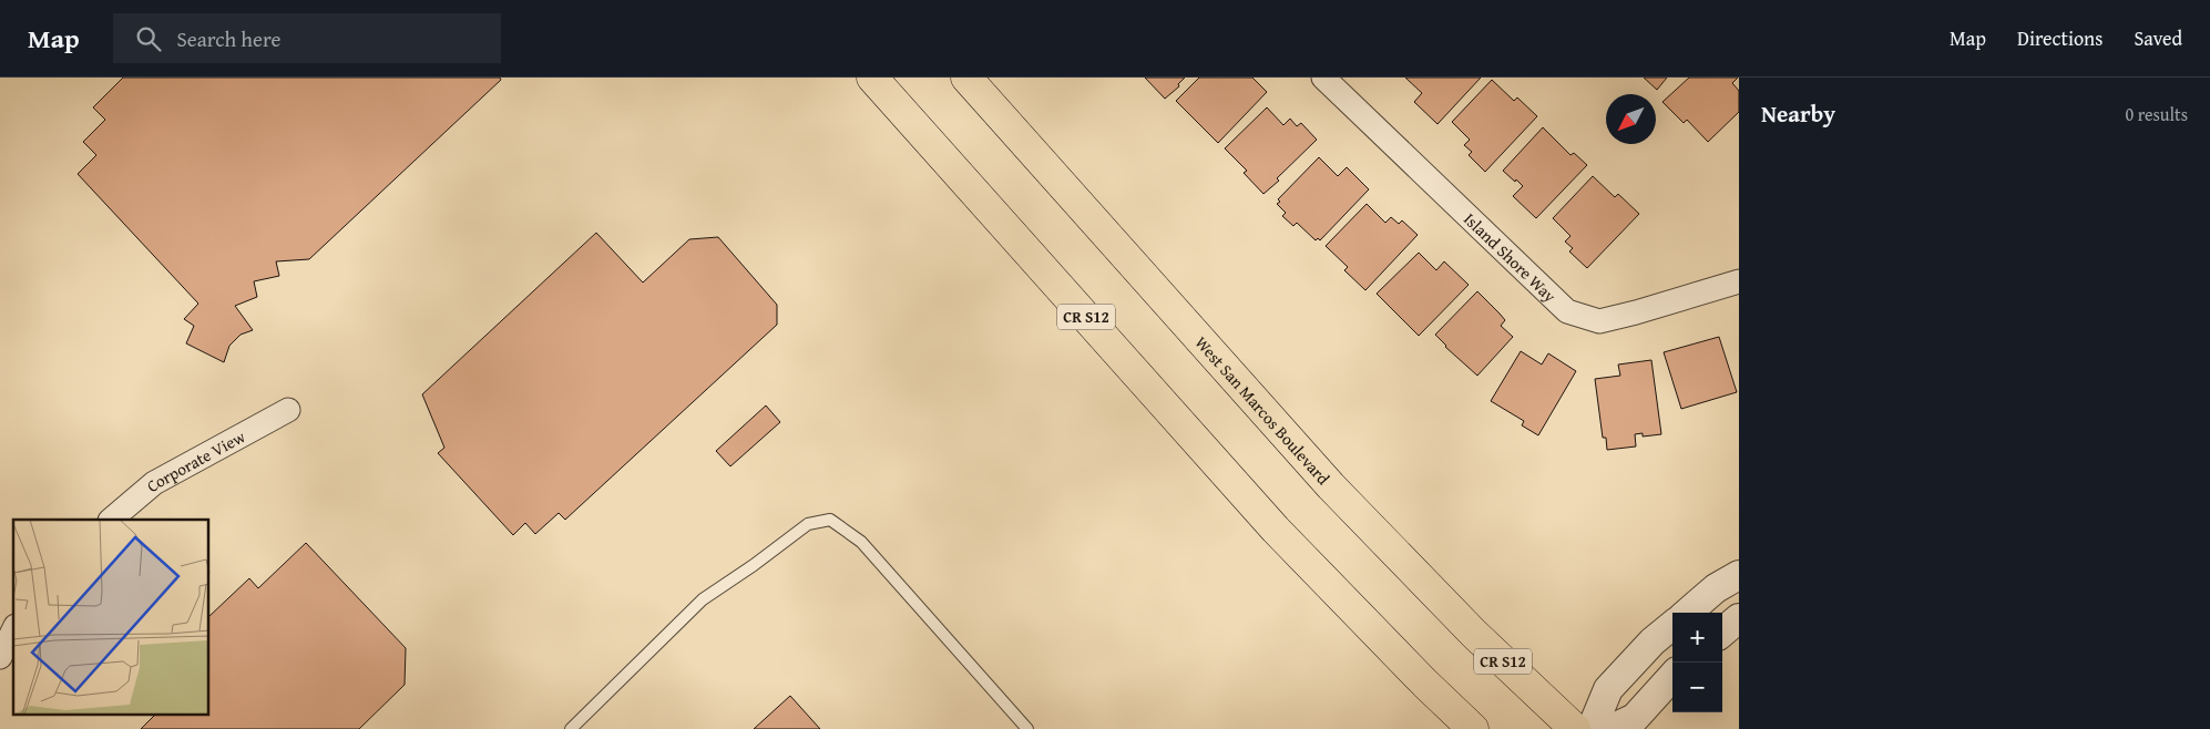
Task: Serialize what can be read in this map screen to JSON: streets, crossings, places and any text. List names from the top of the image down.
{
  "streets": {
    "main road": ["CR S12", "West San Marcos Boulevard"],
    "street": ["Island Shore Way", "Corporate View"]
  },
  "north": "bottom left",
  "page": {
    "header": "Map",
    "search": "Search here",
    "nav": ["Map", "Directions", "Saved"],
    "heading": ["Nearby", "0 results"],
    "map_buttons": ["+", "−"]
  }
}
